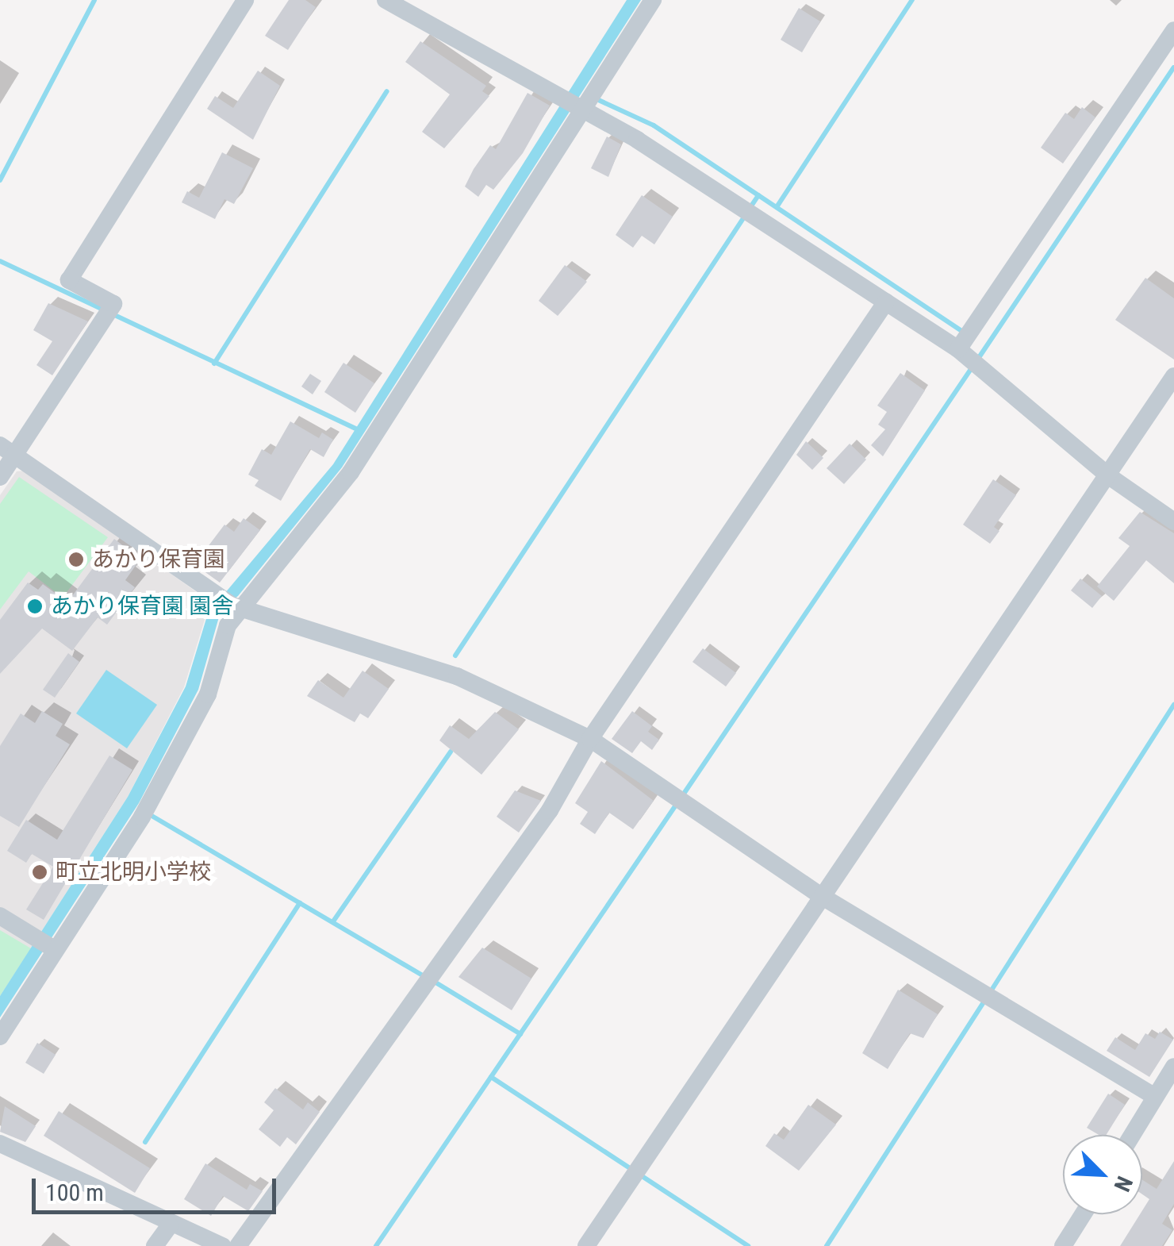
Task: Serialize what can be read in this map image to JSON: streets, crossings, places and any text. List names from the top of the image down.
{
  "places": ["あかり保育園", "あかり保育園 園舎", "町立北明小学校"],
  "scale_bar": "100 m",
  "north": "bottom right"
}
